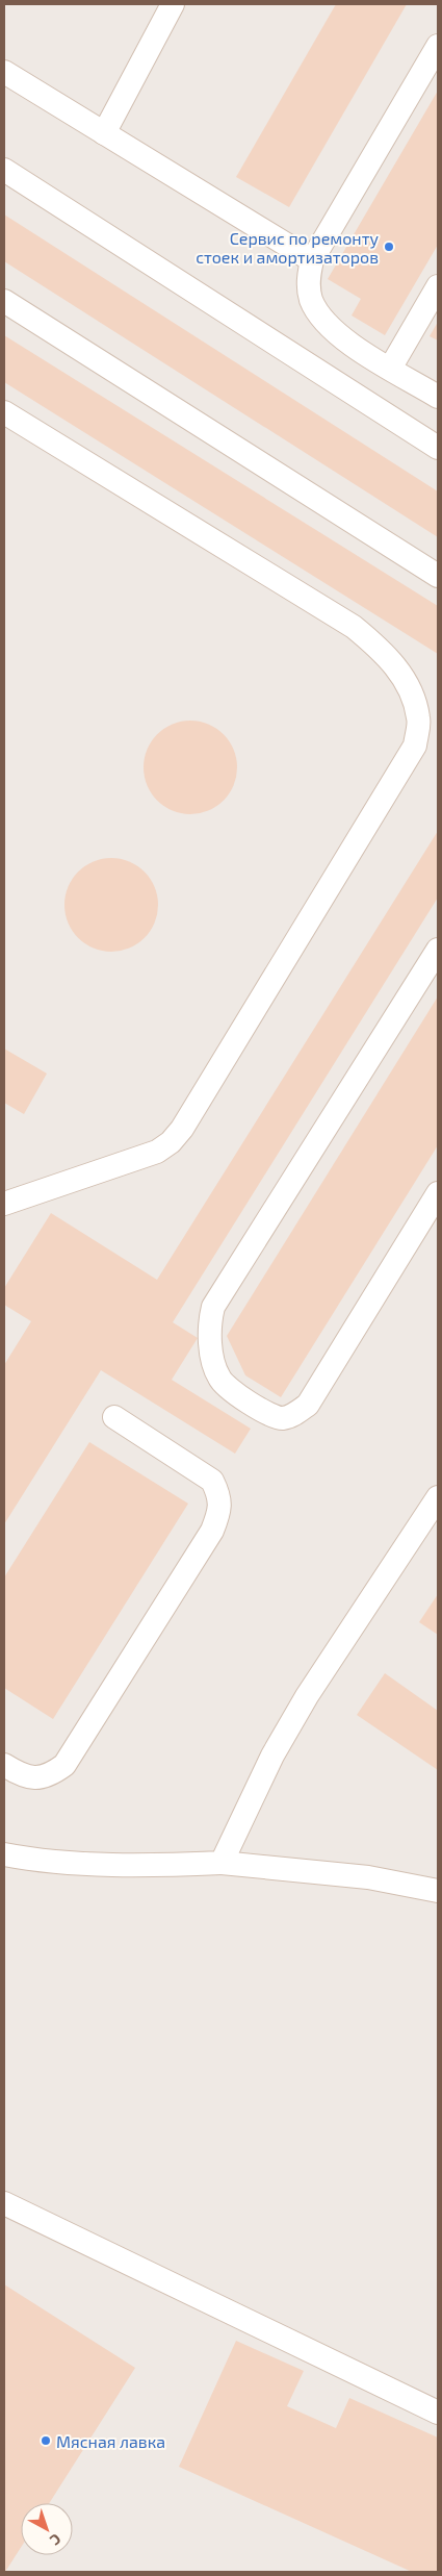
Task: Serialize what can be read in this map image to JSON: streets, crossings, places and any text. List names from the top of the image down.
{
  "places": ["Сервис по ремонту стоек и амортизаторов", "Мясная лавка"],
  "north": "bottom right"
}
